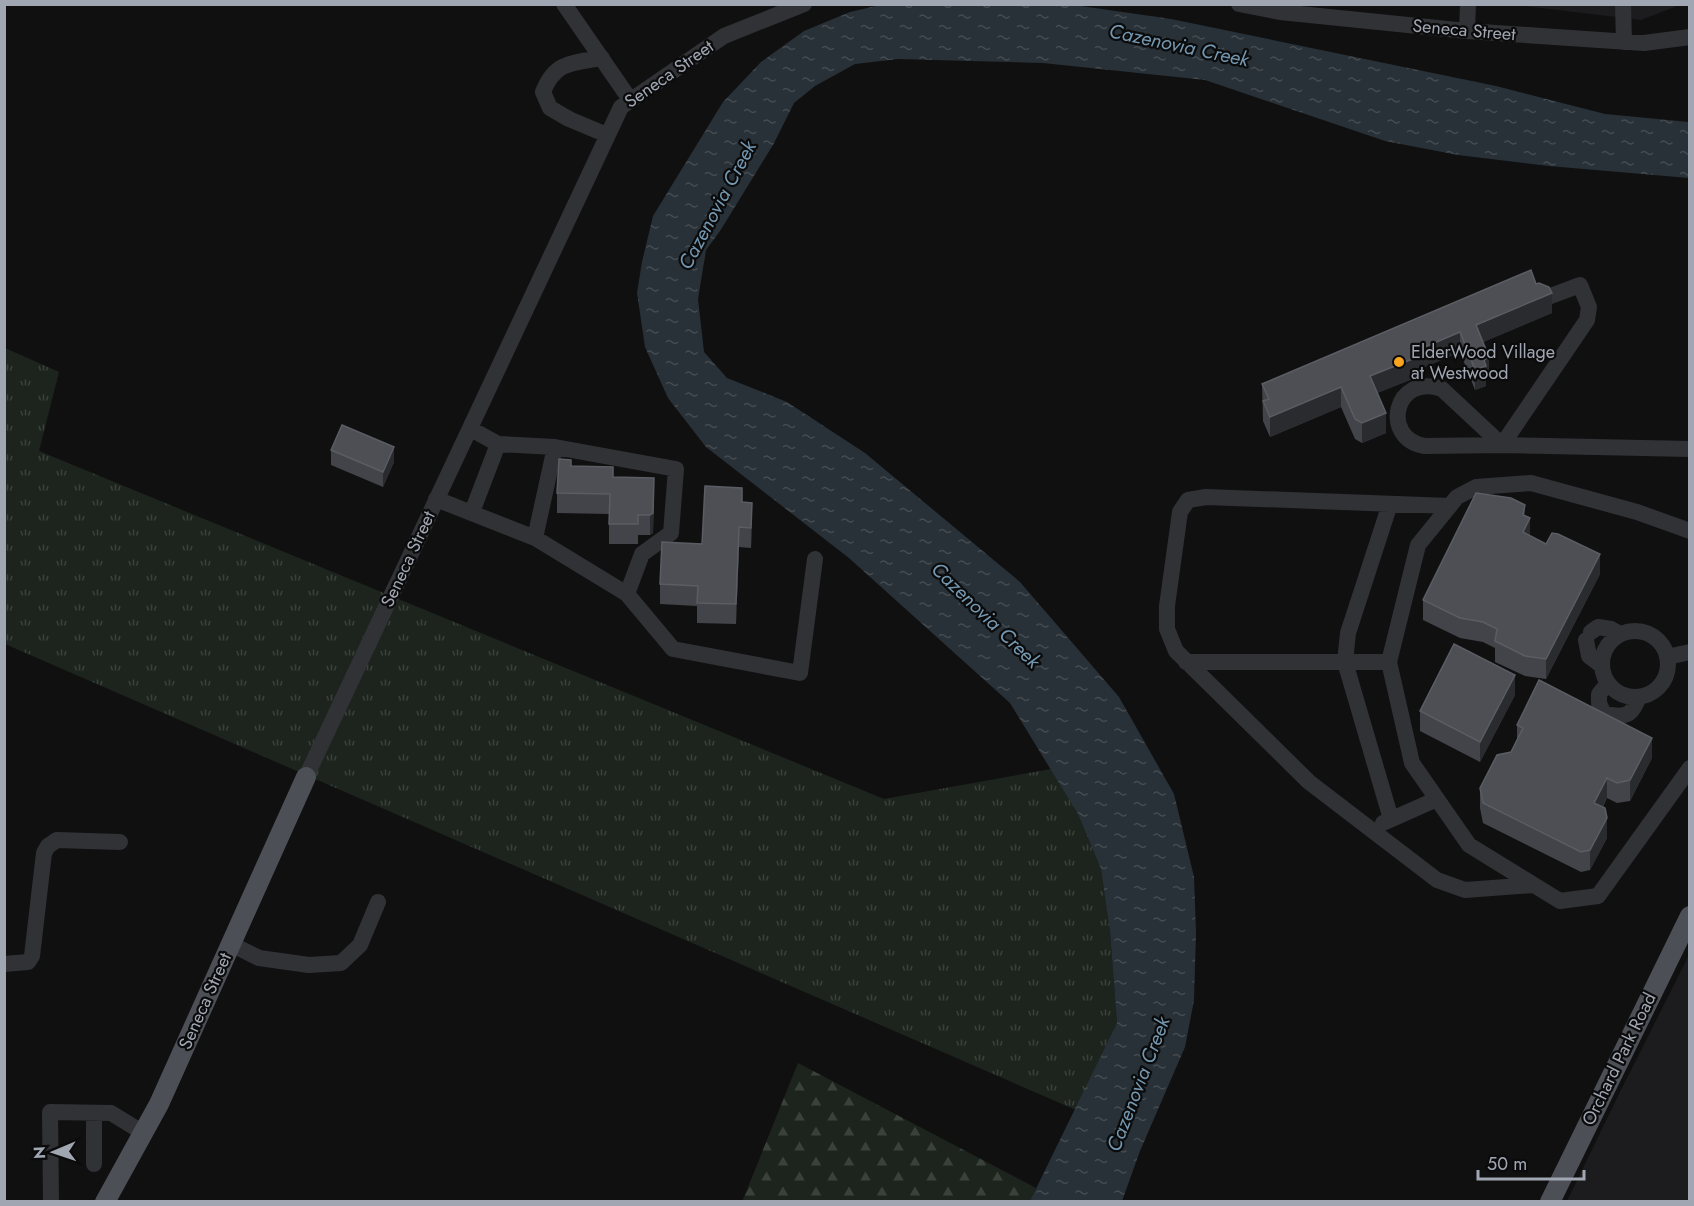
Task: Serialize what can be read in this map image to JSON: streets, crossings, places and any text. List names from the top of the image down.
{
  "streets": {
    "main road": ["Seneca Street", "Orchard Park Road"]
  },
  "water": ["Cazenovia Creek"],
  "places": ["ElderWood Village at Westwood"],
  "scale_bar": "50 m",
  "north": "left"
}
